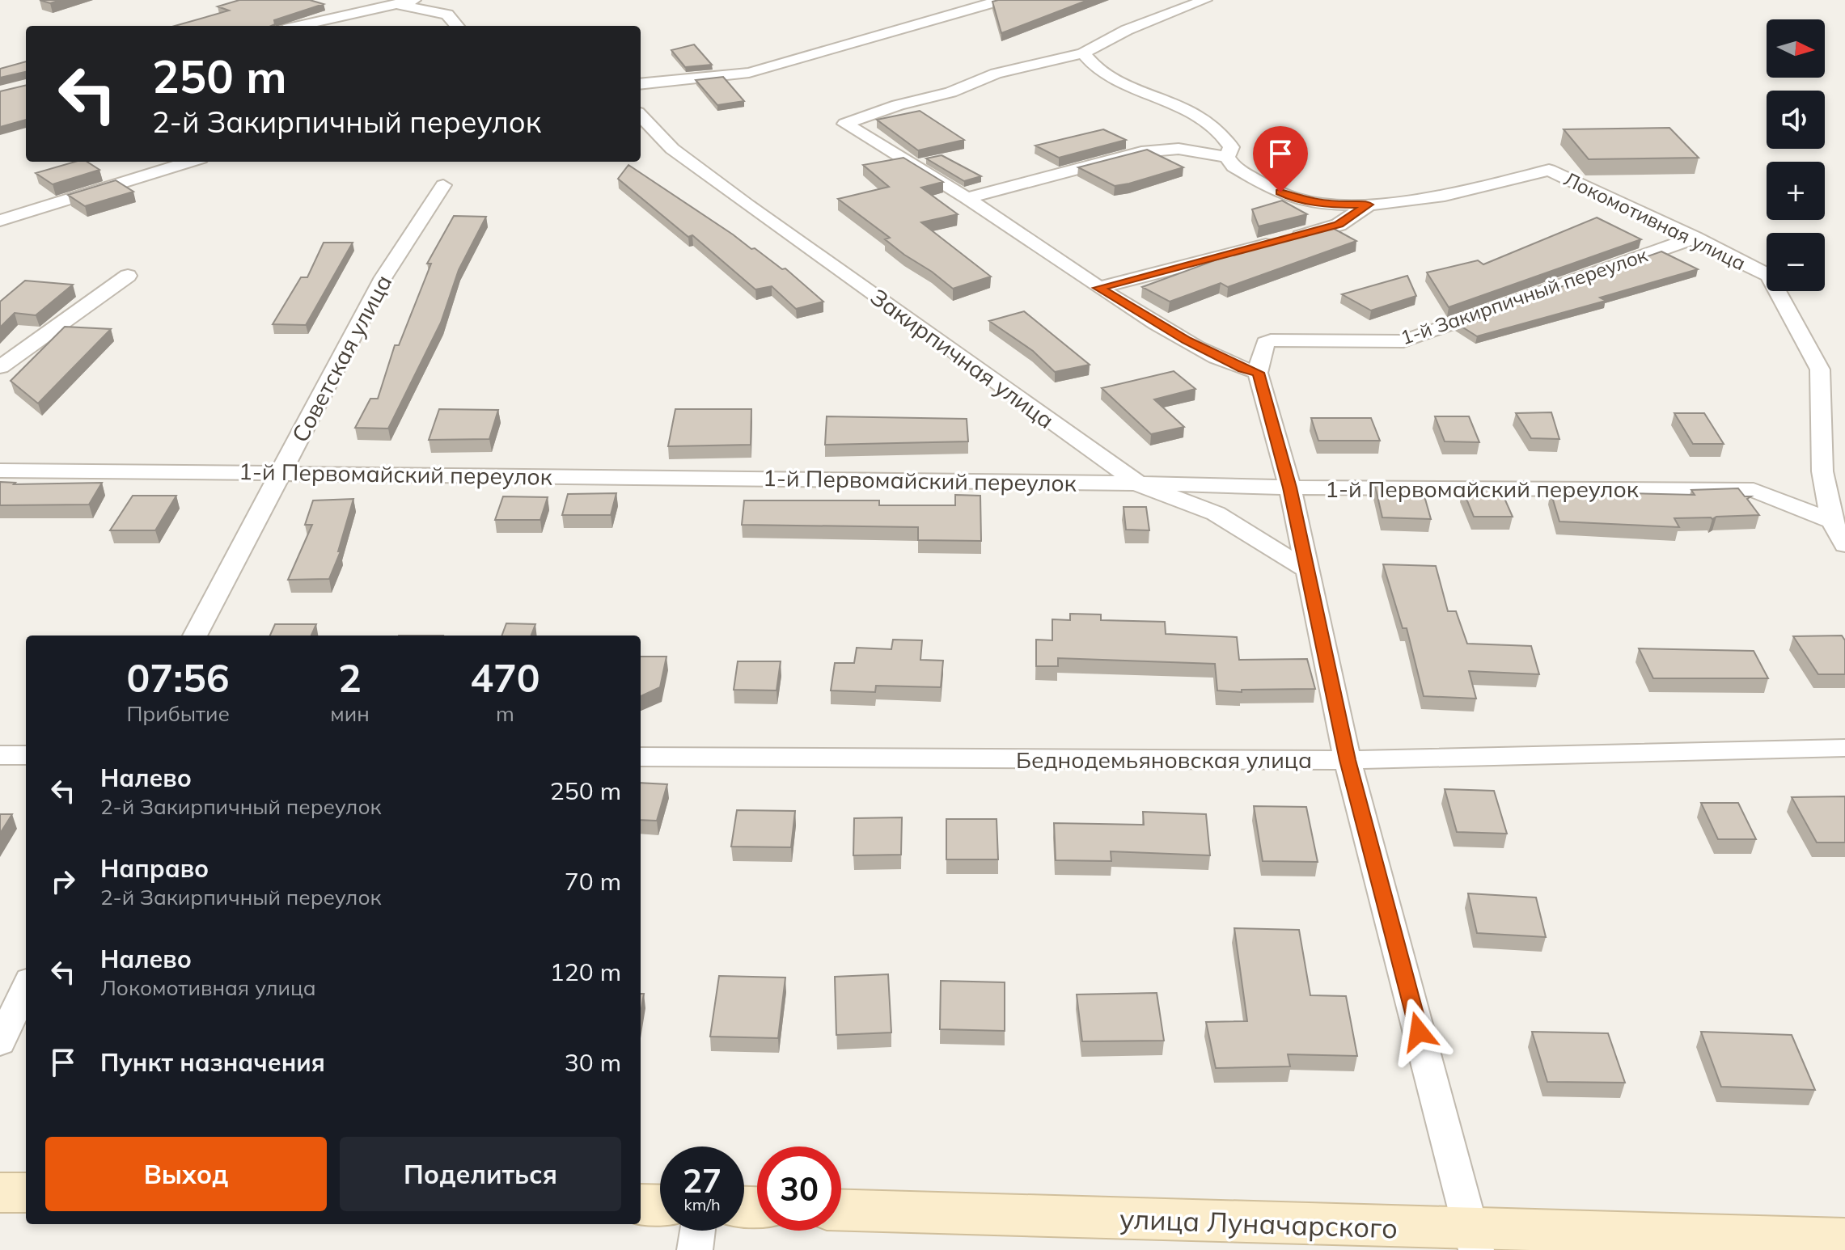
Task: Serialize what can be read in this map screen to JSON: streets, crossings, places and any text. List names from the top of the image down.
{
  "streets": {
    "main road": ["улица Луначарского"],
    "street": [
      "Локомотивная улица",
      "1-й Закирпичный переулок",
      "Советская улица",
      "Закирпичная улица",
      "1-й Первомайский переулок",
      "Беднодемьяновская улица"
    ]
  },
  "crossings": [
    ["Локомотивная улица", "1-й Закирпичный переулок"],
    ["Локомотивная улица", "1-й Первомайский переулок"],
    ["Советская улица", "1-й Первомайский переулок"],
    ["Закирпичная улица", "1-й Первомайский переулок"]
  ],
  "north": "right",
  "page": {
    "map_buttons": ["+", "−"],
    "turn": ["250 m", "2-й Закирпичный переулок"],
    "eta": [
      "07:56",
      "Прибытие",
      "2",
      "мин",
      "470",
      "m"
    ],
    "list": [
      {
        "name": "Налево",
        "note": "2-й Закирпичный переулок",
        "value": "250 m"
      },
      {
        "name": "Направо",
        "note": "2-й Закирпичный переулок",
        "value": "70 m"
      },
      {
        "name": "Налево",
        "note": "Локомотивная улица",
        "value": "120 m"
      },
      {
        "name": "Пункт назначения",
        "value": "30 m"
      }
    ],
    "buttons": ["Выход", "Поделиться"],
    "speed": "27 km/h",
    "limit": "30"
  }
}
